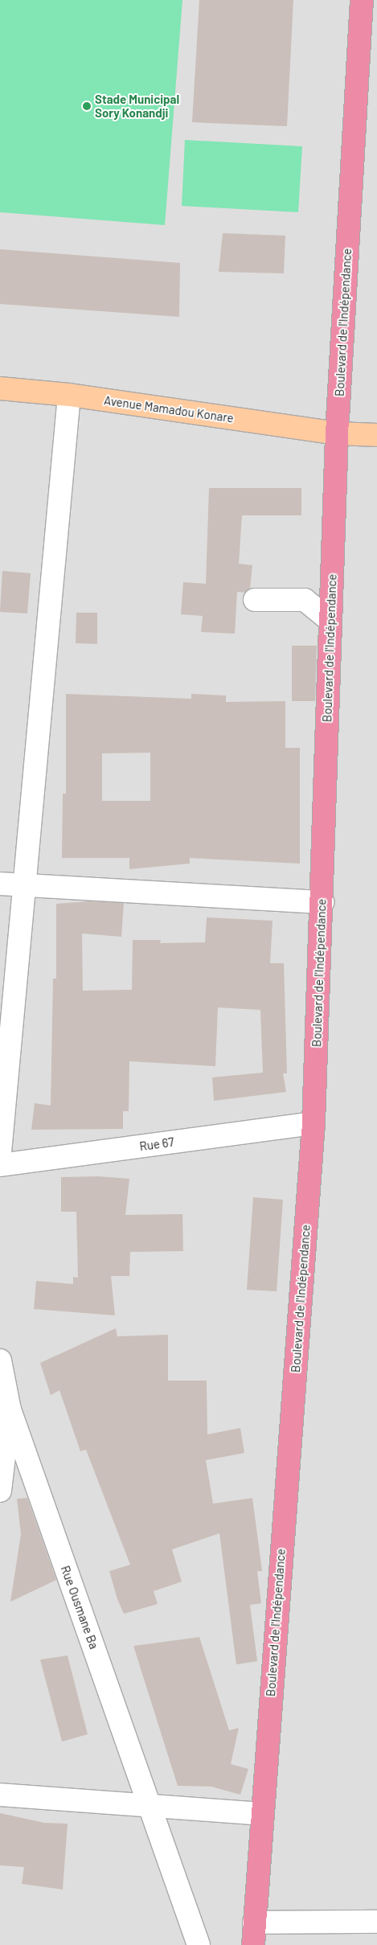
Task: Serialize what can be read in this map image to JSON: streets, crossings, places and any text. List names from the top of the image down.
{
  "streets": {
    "highway": ["Boulevard de l'Indépendance"],
    "main road": ["Avenue Mamadou Konare"],
    "street": ["Rue 67", "Rue Ousmane Ba"]
  },
  "crossings": [
    ["Boulevard de l'Indépendance", "Avenue Mamadou Konare"],
    ["Boulevard de l'Indépendance", "Rue 67"]
  ],
  "places": ["Stade Municipal Sory Konandji"]
}
